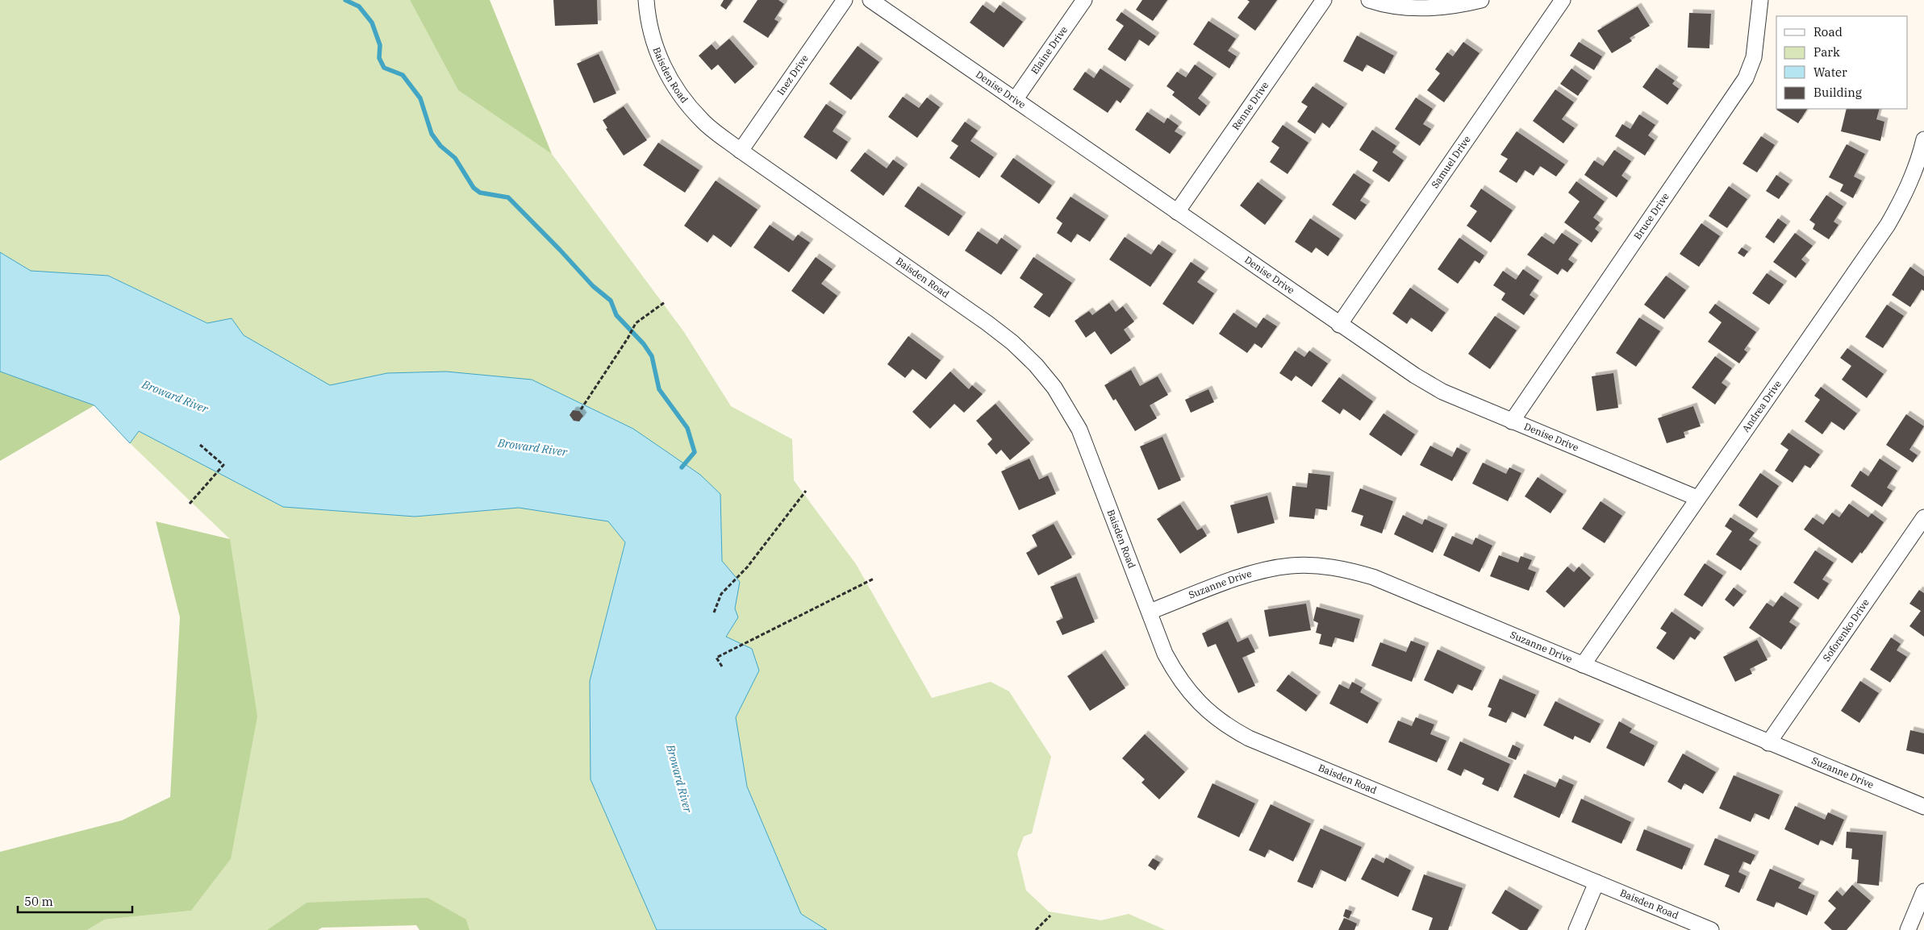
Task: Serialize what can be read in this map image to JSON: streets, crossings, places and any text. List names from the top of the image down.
{
  "streets": {
    "street": [
      "Elaine Drive",
      "Baisden Road",
      "Inez Drive",
      "Denise Drive",
      "Renne Drive",
      "Samuel Drive",
      "Bruce Drive",
      "Andrea Drive",
      "Suzanne Drive",
      "Soforenko Drive"
    ]
  },
  "crossings": [
    ["Elaine Drive", "Denise Drive"],
    ["Baisden Road", "Inez Drive"],
    ["Baisden Road", "Suzanne Drive"],
    ["Denise Drive", "Renne Drive"],
    ["Denise Drive", "Samuel Drive"],
    ["Denise Drive", "Bruce Drive"],
    ["Denise Drive", "Andrea Drive"],
    ["Andrea Drive", "Suzanne Drive"],
    ["Suzanne Drive", "Soforenko Drive"]
  ],
  "water": ["Broward River"],
  "legend": [
    "Road",
    "Park",
    "Water",
    "Building"
  ],
  "scale_bar": "50 m"
}
